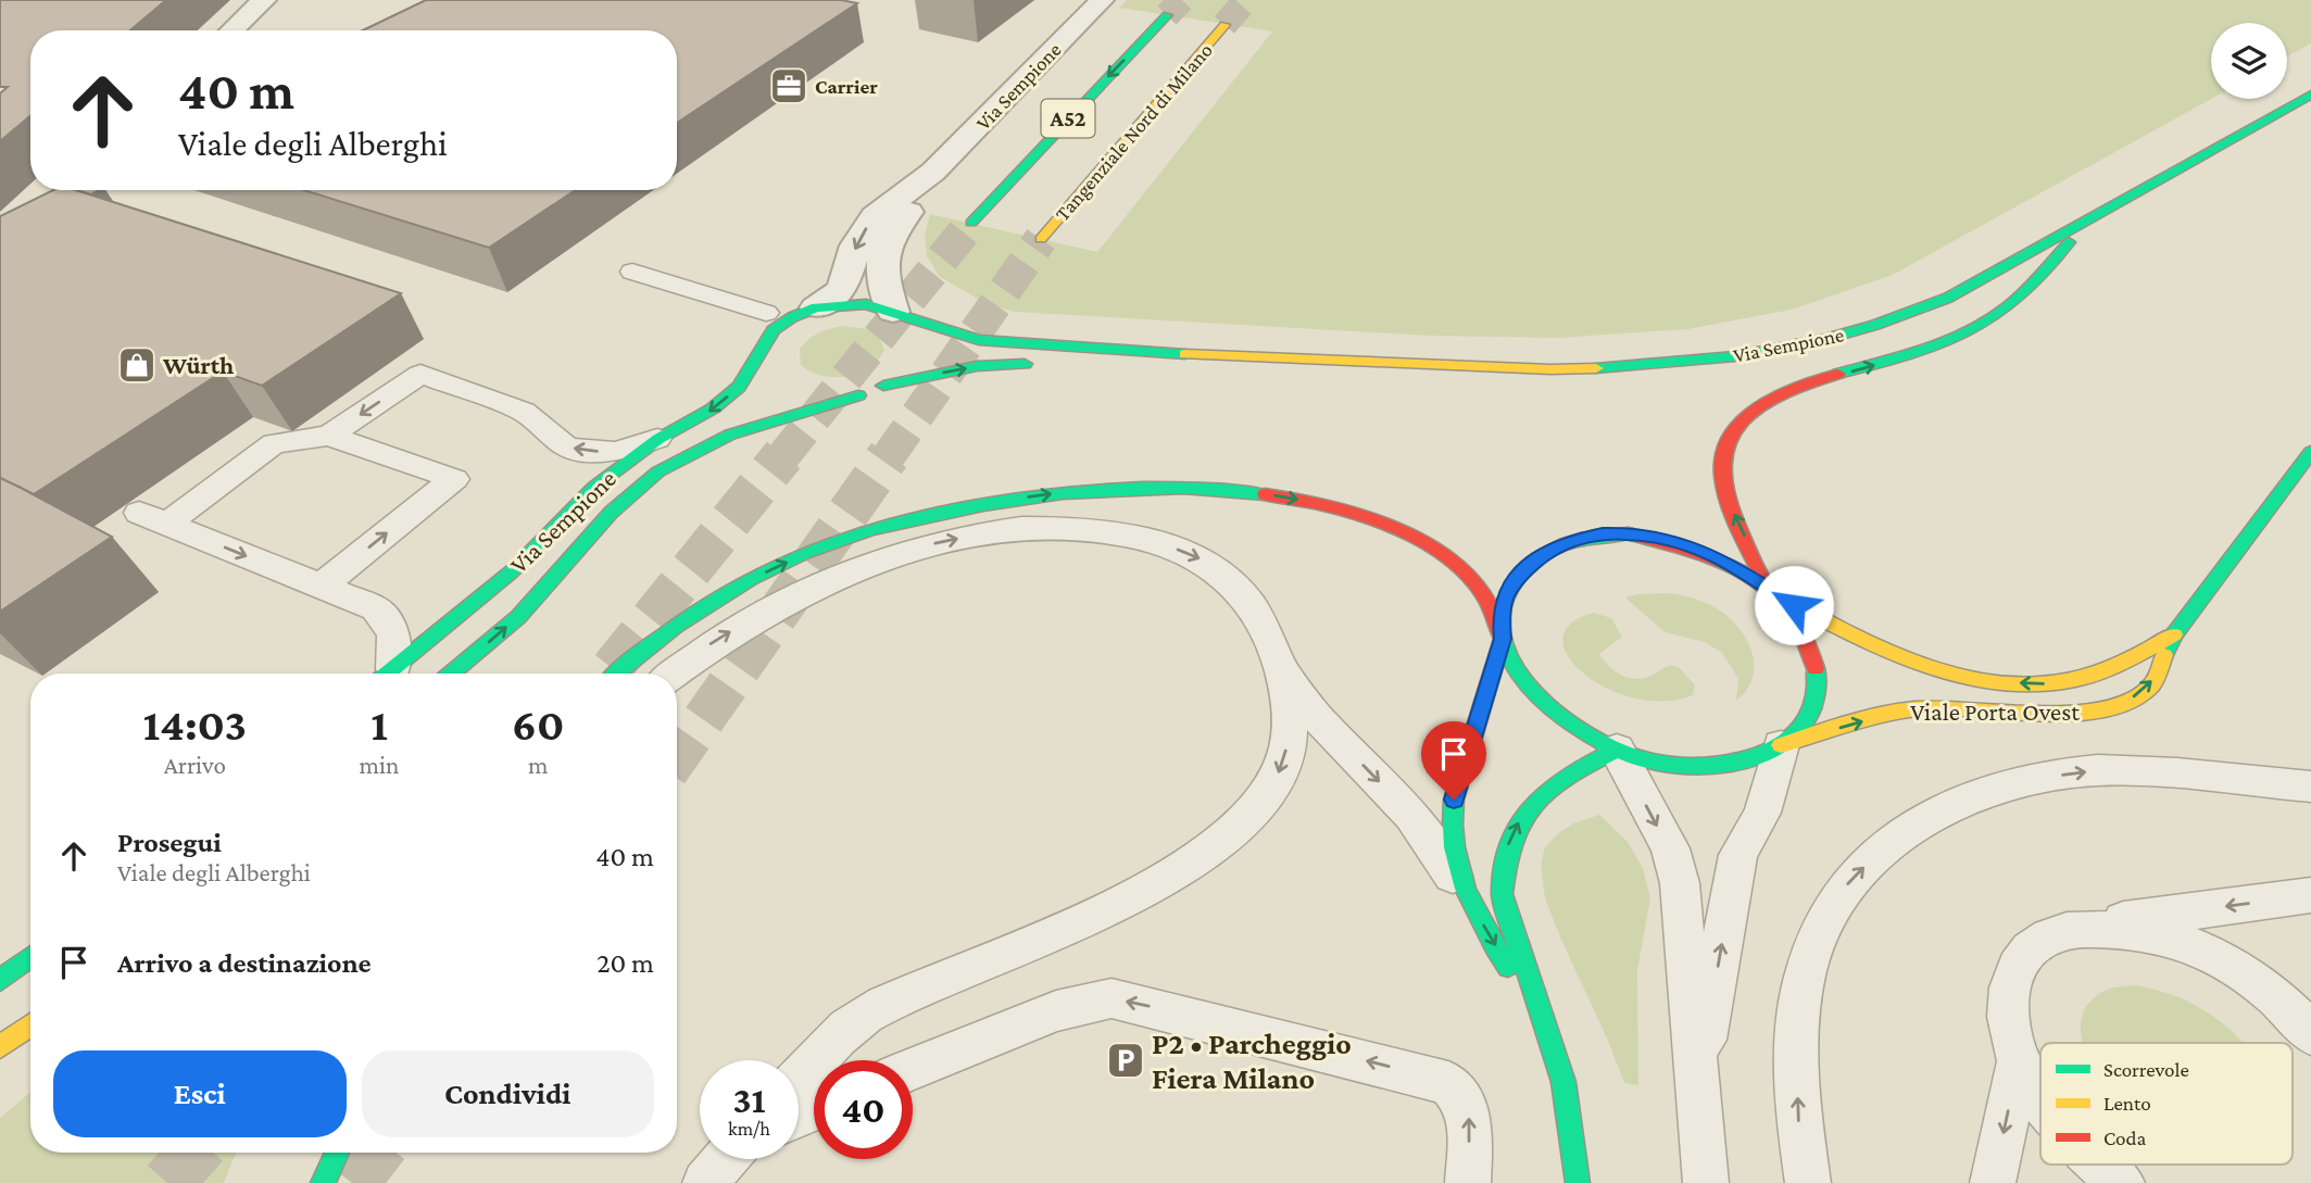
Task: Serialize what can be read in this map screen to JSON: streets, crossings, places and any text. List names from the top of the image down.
{
  "streets": {
    "main road": [
      "Via Sempione",
      "A52",
      "Tangenziale Nord di Milano",
      "Viale Porta Ovest"
    ]
  },
  "places": {
    "office": ["Carrier"],
    "shop": ["Würth"],
    "parking": ["P2 • Parcheggio Fiera Milano"]
  },
  "legend": ["Scorrevole", "Lento", "Coda"],
  "page": {
    "turn": ["40 m", "Viale degli Alberghi"],
    "eta": [
      "14:03",
      "Arrivo",
      "1",
      "min",
      "60",
      "m"
    ],
    "list": [
      {
        "name": "Prosegui",
        "note": "Viale degli Alberghi",
        "value": "40 m"
      },
      {
        "name": "Arrivo a destinazione",
        "value": "20 m"
      }
    ],
    "buttons": ["Esci", "Condividi"],
    "speed": "31 km/h",
    "limit": "40"
  }
}
